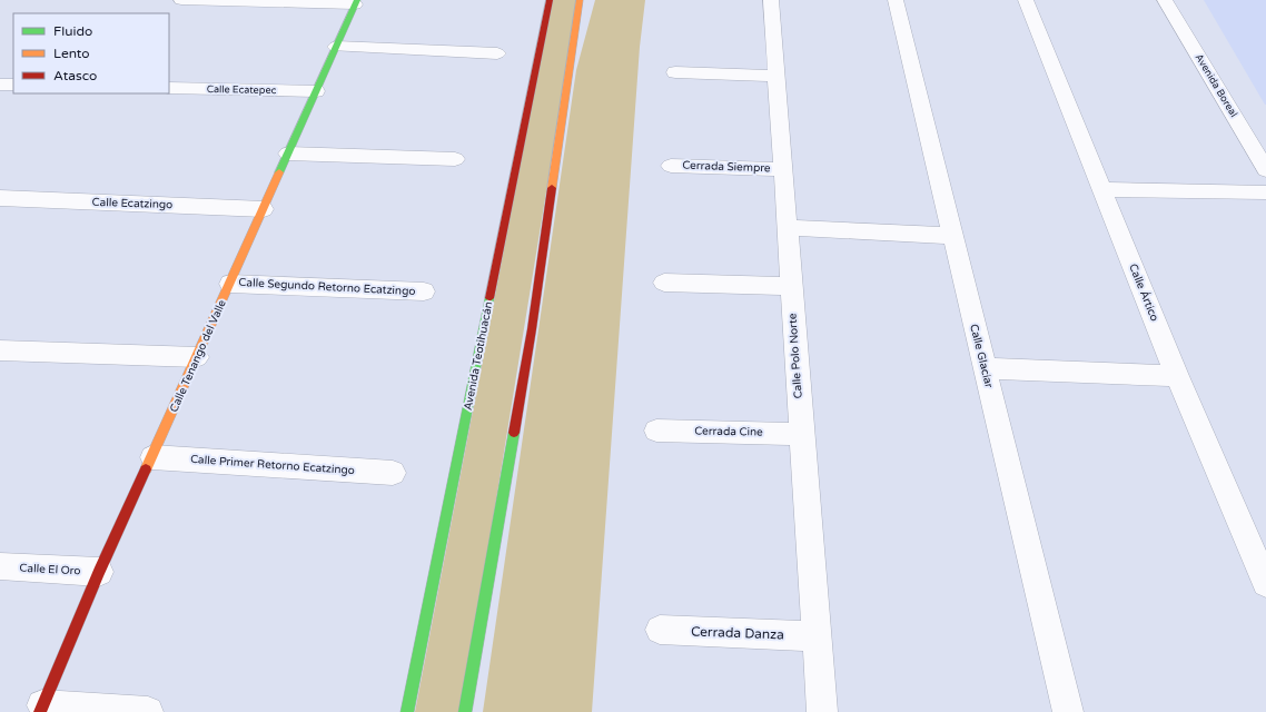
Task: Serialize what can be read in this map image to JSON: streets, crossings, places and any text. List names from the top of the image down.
{
  "streets": {
    "main road": ["Calle Tenango del Valle", "Avenida Teotihuacán"],
    "street": [
      "Avenida Boreal",
      "Calle Ecatepec",
      "Cerrada Siempre",
      "Calle Ecatzingo",
      "Calle Segundo Retorno Ecatzingo",
      "Calle Ártico",
      "Calle Polo Norte",
      "Calle Glaciar",
      "Cerrada Cine",
      "Calle Primer Retorno Ecatzingo",
      "Calle El Oro",
      "Cerrada Danza"
    ]
  },
  "crossings": [
    ["Calle Ecatepec", "Calle Tenango del Valle"],
    ["Cerrada Siempre", "Calle Polo Norte"],
    ["Calle Ecatzingo", "Calle Tenango del Valle"],
    ["Calle Segundo Retorno Ecatzingo", "Calle Tenango del Valle"],
    ["Calle Tenango del Valle", "Calle Primer Retorno Ecatzingo"],
    ["Calle Tenango del Valle", "Calle El Oro"],
    ["Calle Polo Norte", "Cerrada Cine"],
    ["Calle Polo Norte", "Cerrada Danza"]
  ],
  "legend": ["Fluido", "Lento", "Atasco"]
}
